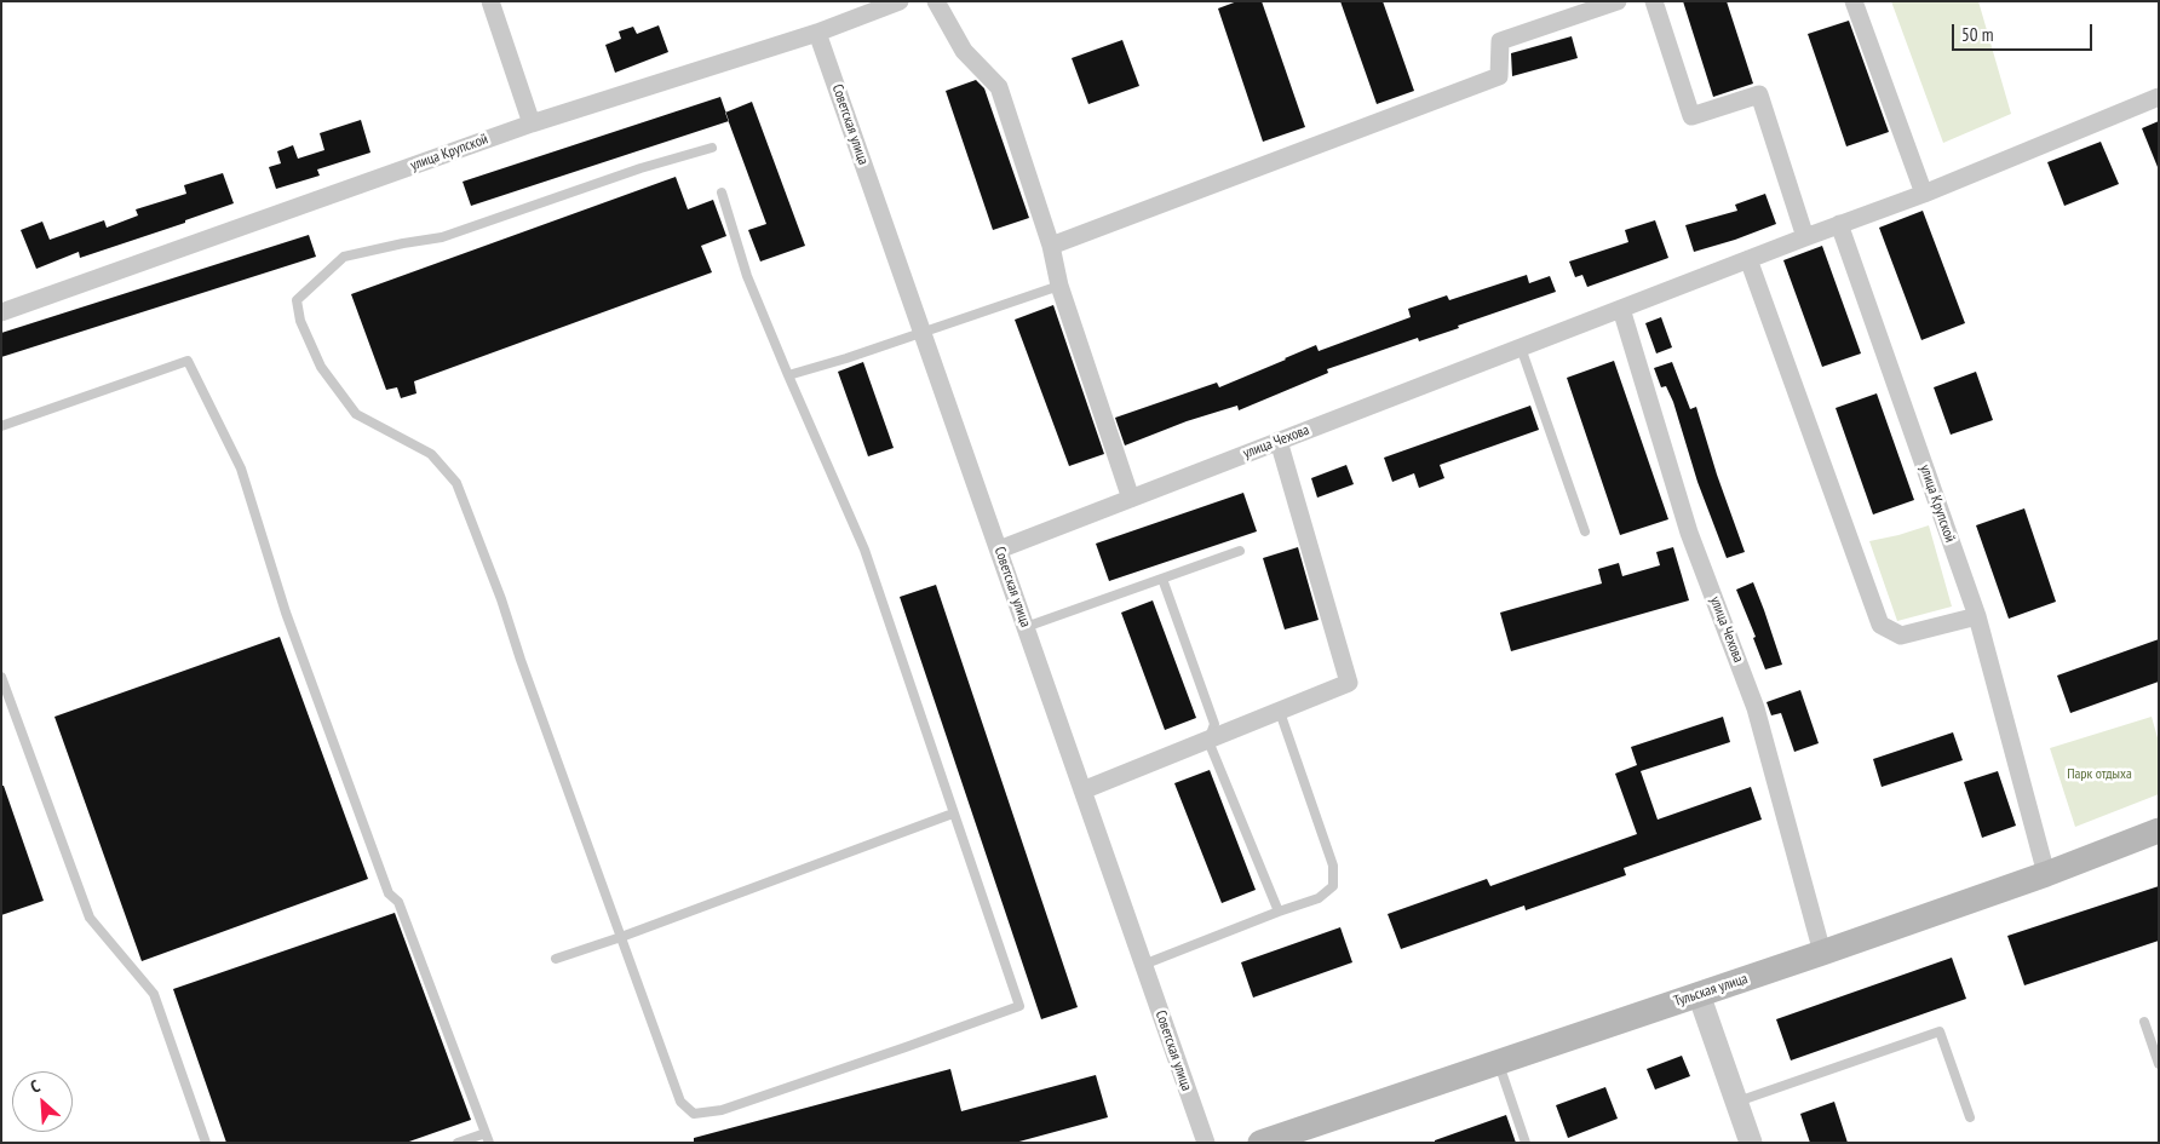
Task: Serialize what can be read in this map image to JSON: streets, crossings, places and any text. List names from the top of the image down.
{
  "streets": {
    "main road": ["Тульская улица"],
    "street": ["Советская улица", "улица Крупской", "улица Чехова"]
  },
  "crossings": [
    ["Советская улица", "улица Крупской"],
    ["Советская улица", "улица Чехова"],
    ["улица Крупской", "улица Чехова"],
    ["улица Крупской", "Тульская улица"],
    ["улица Чехова", "Тульская улица"]
  ],
  "parks": ["Парк отдыха"],
  "scale_bar": "50 m",
  "north": "top left"
}
